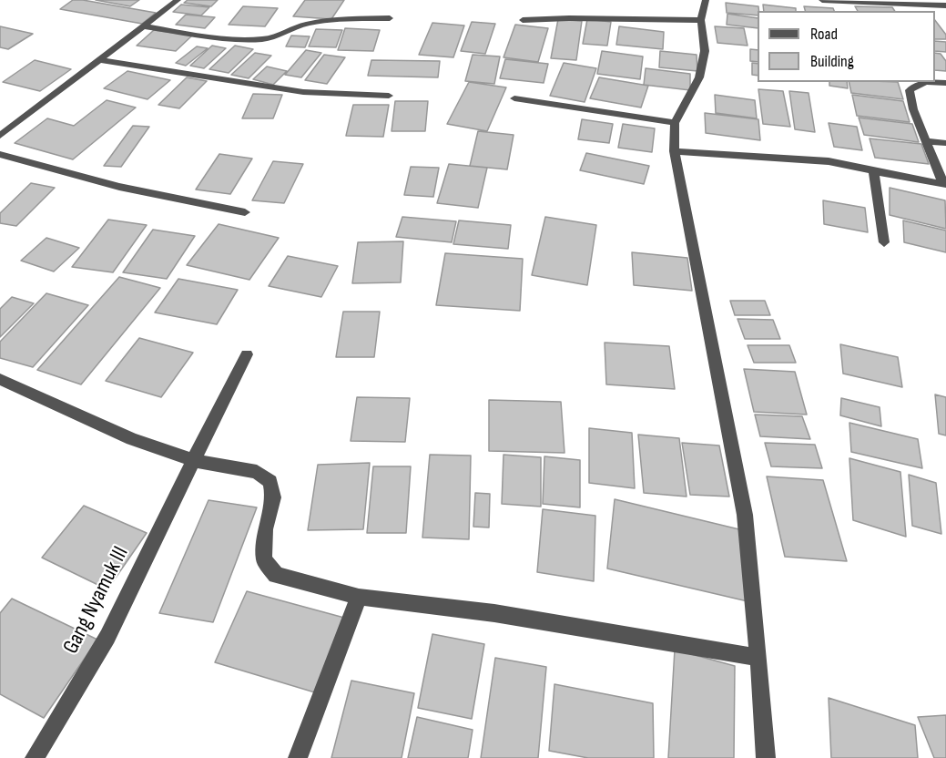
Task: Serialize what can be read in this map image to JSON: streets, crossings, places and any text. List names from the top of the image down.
{
  "streets": {
    "street": ["Gang Nyamuk III"]
  },
  "legend": ["Road", "Building"]
}
